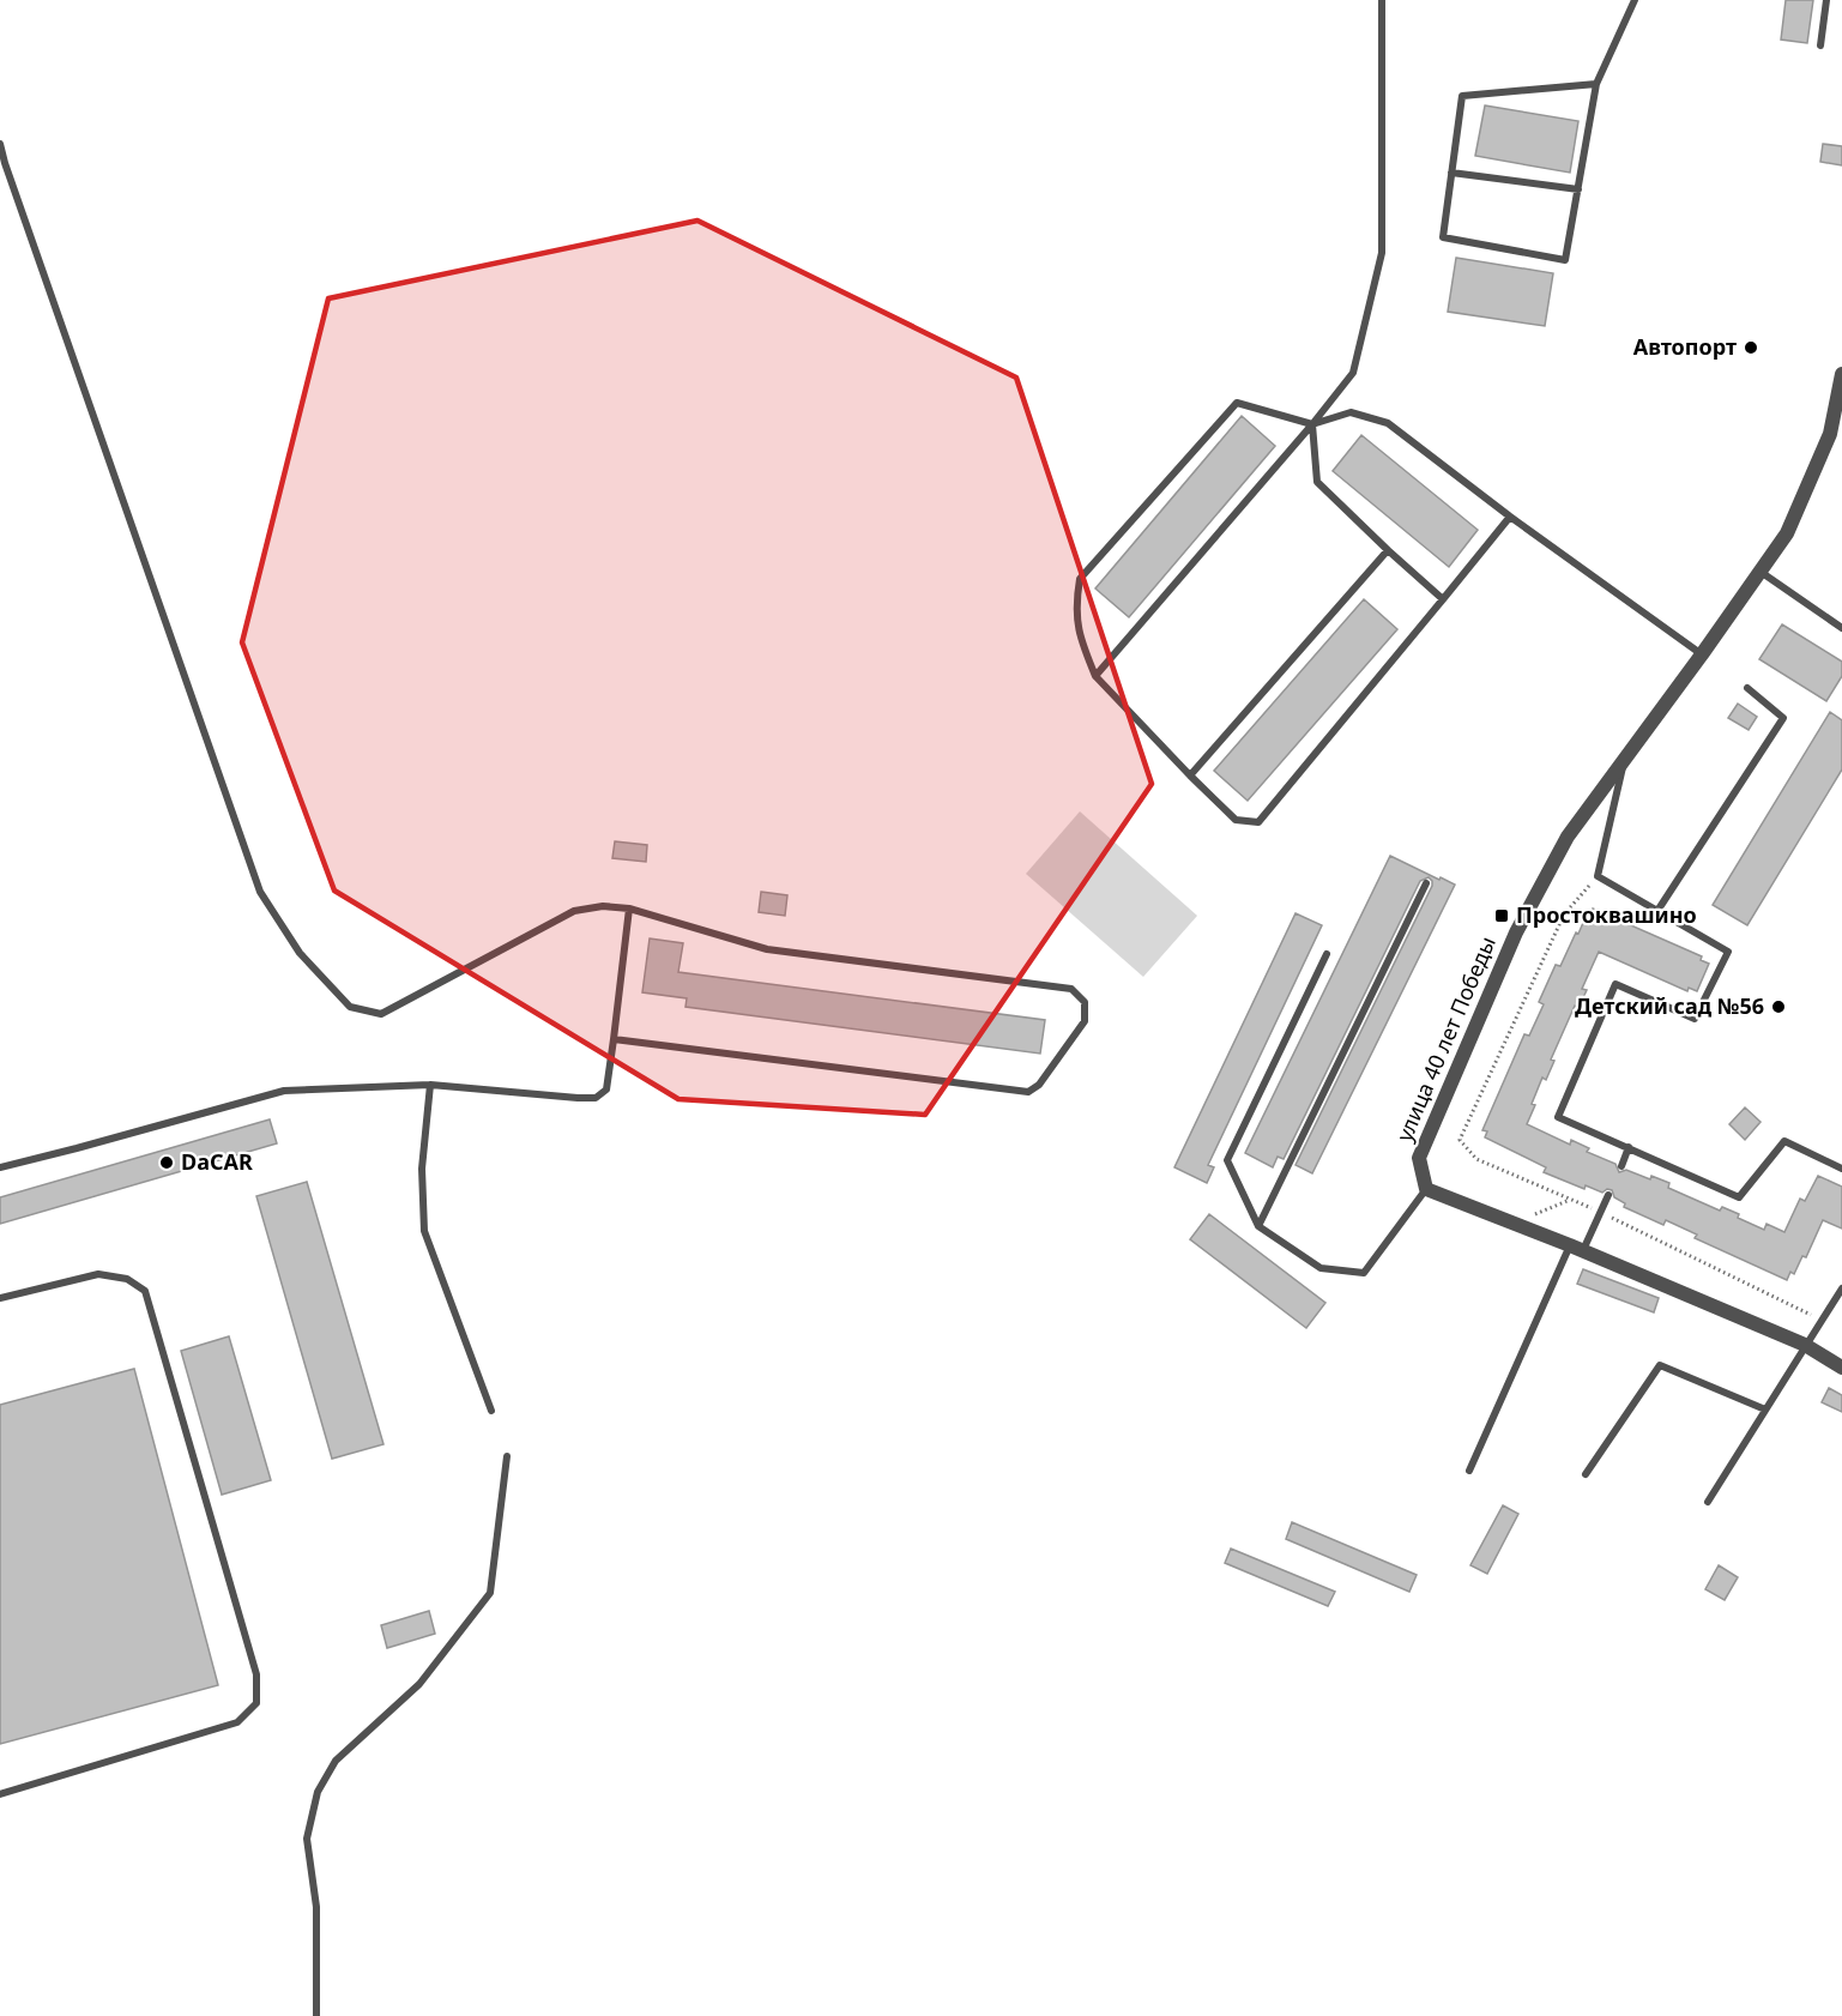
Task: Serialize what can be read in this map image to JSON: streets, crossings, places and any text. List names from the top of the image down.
{
  "streets": {
    "street": ["улица 40 лет Победы"]
  },
  "places": {
    "other": ["Автопорт", "Детский сад №56", "DaCAR"],
    "transit": ["Простоквашино"]
  }
}
